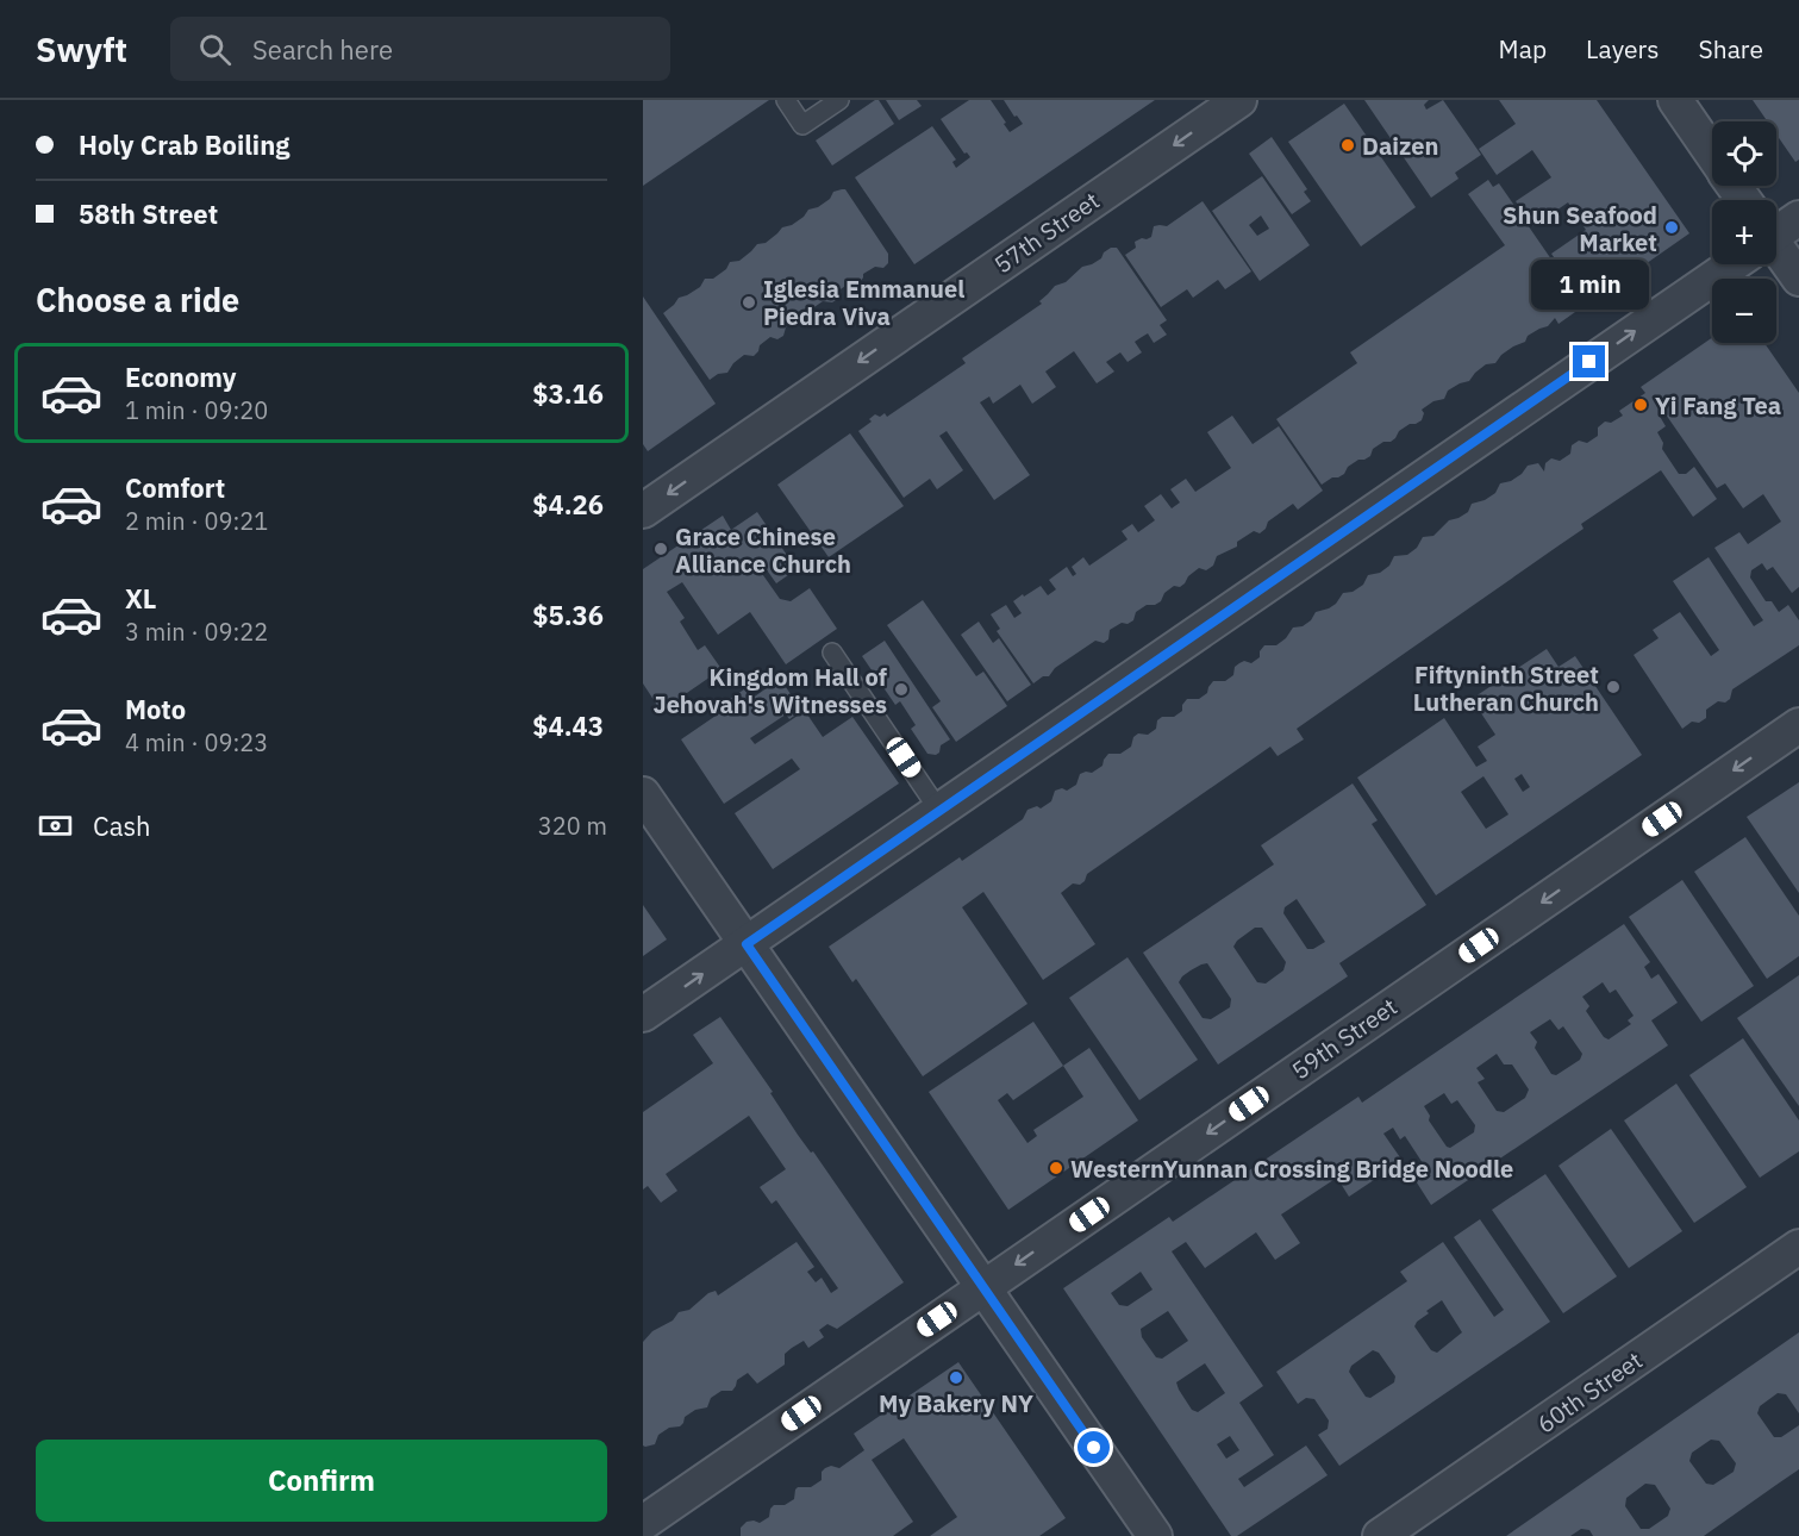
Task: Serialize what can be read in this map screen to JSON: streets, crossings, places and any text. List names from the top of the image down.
{
  "streets": {
    "street": ["57th Street", "59th Street", "60th Street"]
  },
  "one_way": ["57th Street", "59th Street"],
  "places": [
    "Daizen",
    "Shun Seafood Market",
    "Iglesia Emmanuel Piedra Viva",
    "Yi Fang Tea",
    "Grace Chinese Alliance Church",
    "Fiftyninth Street Lutheran Church",
    "Kingdom Hall of Jehovah's Witnesses",
    "WesternYunnan Crossing Bridge Noodle",
    "My Bakery NY"
  ],
  "page": {
    "header": "Swyft",
    "search": "Search here",
    "nav": ["Map", "Layers", "Share"],
    "banner": ["Holy Crab Boiling", "58th Street"],
    "map_buttons": ["+", "−"],
    "heading": "Choose a ride",
    "bubble": "1 min",
    "list": [
      {
        "name": "Economy",
        "note": "1 min · 09:20",
        "value": "$3.16"
      },
      {
        "name": "Comfort",
        "note": "2 min · 09:21",
        "value": "$4.26"
      },
      {
        "name": "XL",
        "note": "3 min · 09:22",
        "value": "$5.36"
      },
      {
        "name": "Moto",
        "note": "4 min · 09:23",
        "value": "$4.43"
      }
    ],
    "pay": ["Cash", "320 m"],
    "buttons": "Confirm"
  }
}
